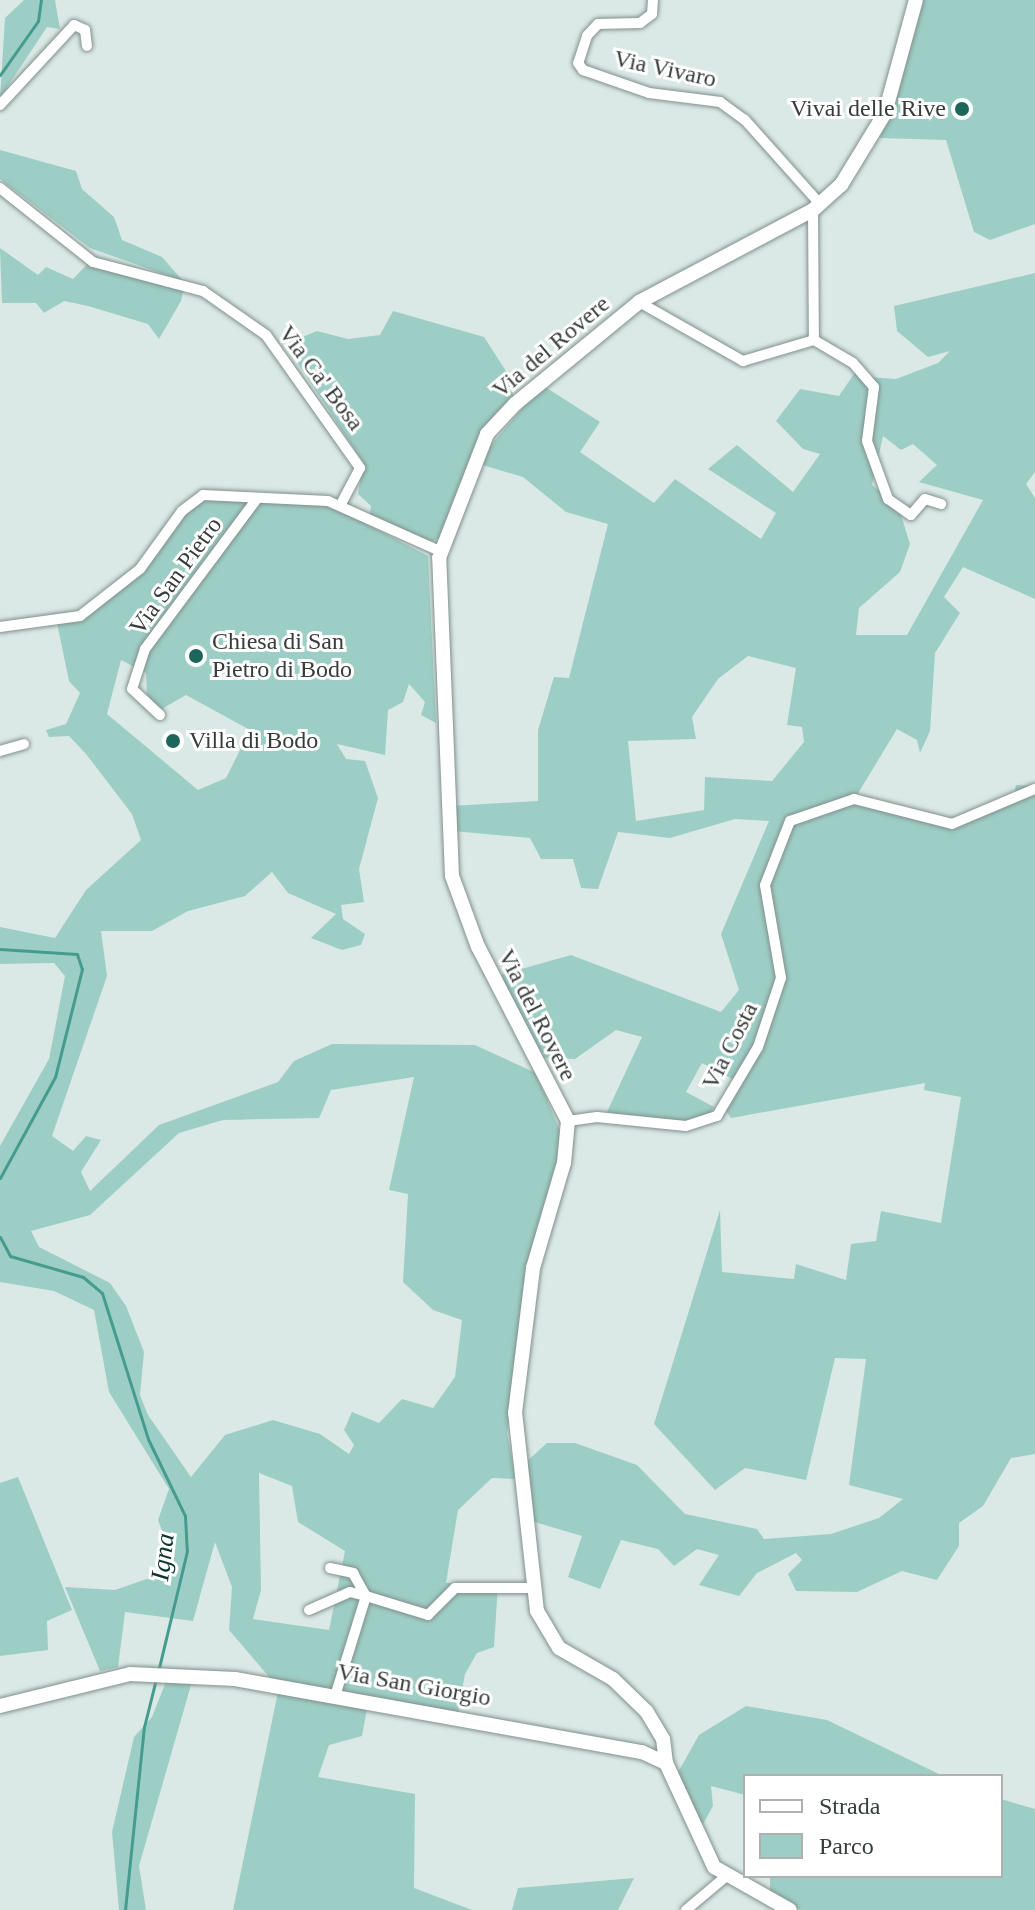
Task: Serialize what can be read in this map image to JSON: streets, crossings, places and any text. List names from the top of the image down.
{
  "streets": {
    "street": [
      "Via Vivaro",
      "Via del Rovere",
      "Via Ca' Bosa",
      "Via San Pietro",
      "Via Costa",
      "Via San Giorgio"
    ]
  },
  "crossings": [
    ["Via del Rovere", "Via San Pietro"],
    ["Via del Rovere", "Via Costa"],
    ["Via Ca' Bosa", "Via San Pietro"]
  ],
  "water": ["Igna"],
  "places": ["Vivai delle Rive", "Chiesa di San Pietro di Bodo", "Villa di Bodo"],
  "legend": ["Strada", "Parco"]
}
